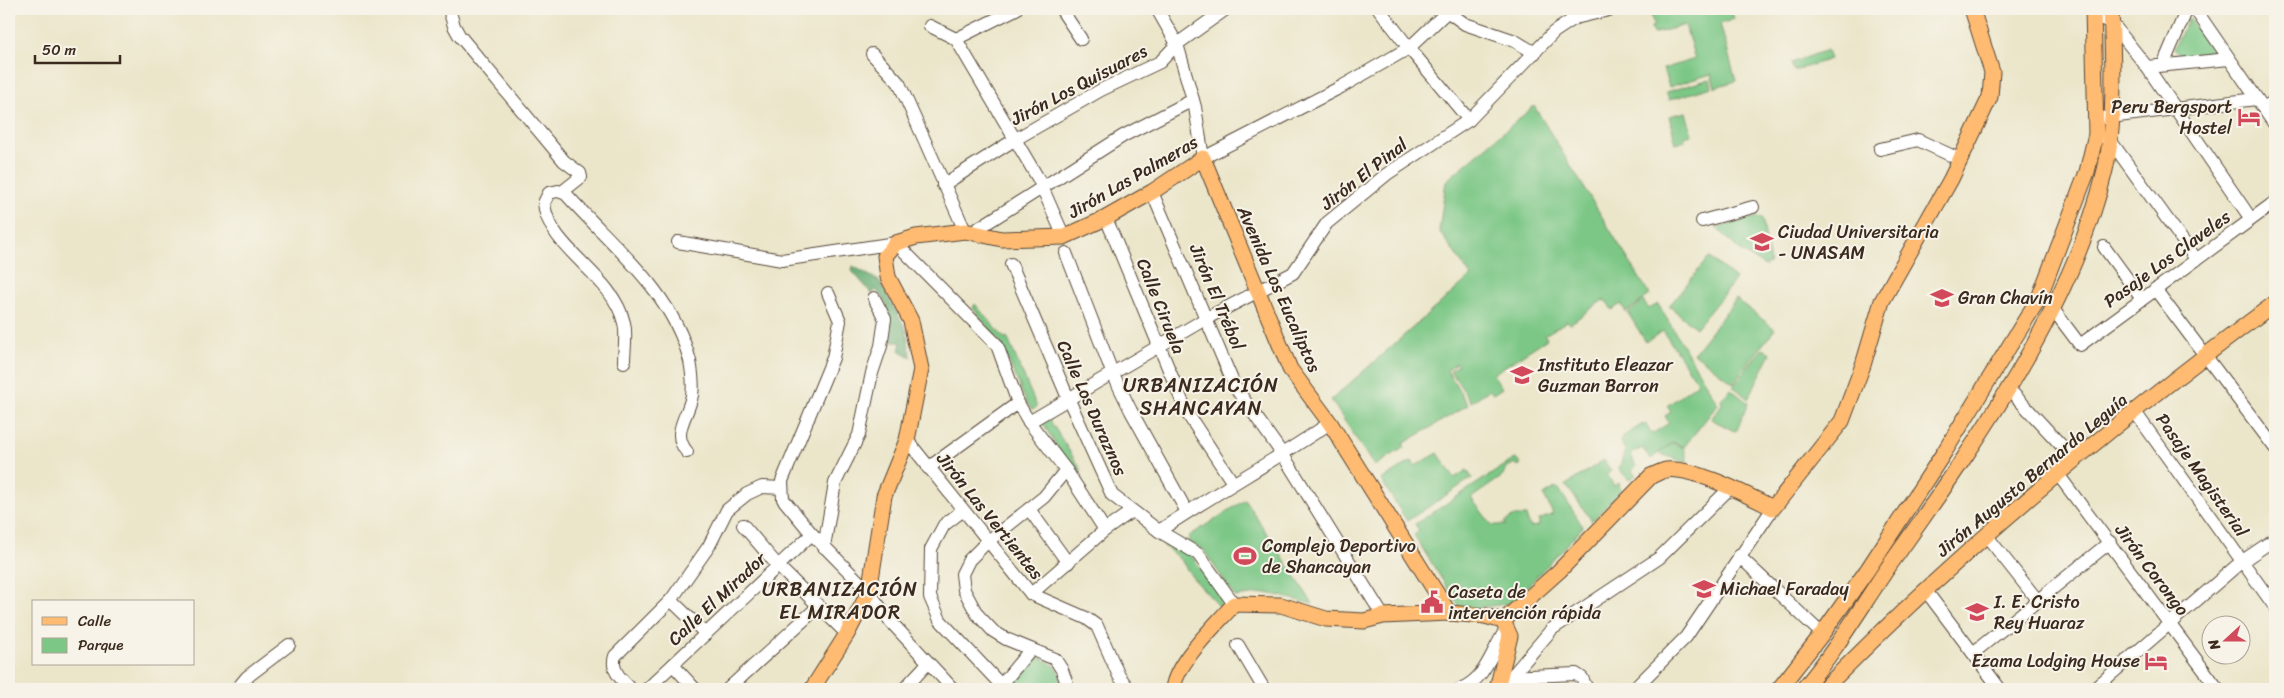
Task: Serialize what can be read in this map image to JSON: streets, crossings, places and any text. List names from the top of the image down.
{
  "streets": {
    "main road": ["Jirón Las Palmeras", "Avenida Los Eucaliptos", "Jirón Augusto Bernardo Leguía"],
    "street": [
      "Jirón Los Quisuares",
      "Jirón El Pinal",
      "Pasaje Los Claveles",
      "Jirón El Trébol",
      "Calle Ciruela",
      "Calle Los Duraznos",
      "Pasaje Magisterial",
      "Jirón Las Vertientes",
      "Jirón Corongo",
      "Calle El Mirador"
    ]
  },
  "crossings": [
    ["Jirón Los Quisuares", "Avenida Los Eucaliptos"],
    ["Jirón El Pinal", "Avenida Los Eucaliptos"],
    ["Jirón El Pinal", "Jirón El Trébol"],
    ["Jirón El Pinal", "Calle Ciruela"],
    ["Jirón El Pinal", "Calle Los Duraznos"],
    ["Jirón Las Palmeras", "Avenida Los Eucaliptos"],
    ["Jirón Las Palmeras", "Jirón El Trébol"],
    ["Jirón Las Palmeras", "Calle Ciruela"],
    ["Jirón Augusto Bernardo Leguía", "Pasaje Magisterial"],
    ["Jirón Augusto Bernardo Leguía", "Jirón Corongo"]
  ],
  "districts": ["URBANIZACIÓN SHANCAYAN", "URBANIZACIÓN EL MIRADOR"],
  "places": {
    "hotel": ["Peru Bergsport Hostel", "Ezama Lodging House"],
    "school or university": [
      "Ciudad Universitaria - UNASAM",
      "Gran Chavín",
      "Instituto Eleazar Guzman Barron",
      "Michael Faraday",
      "I. E. Cristo Rey Huaraz"
    ],
    "sports": ["Complejo Deportivo de Shancayan"],
    "public building": ["Caseta de intervención rápida"]
  },
  "legend": ["Calle", "Parque"],
  "scale_bar": "50 m",
  "north": "left"
}
